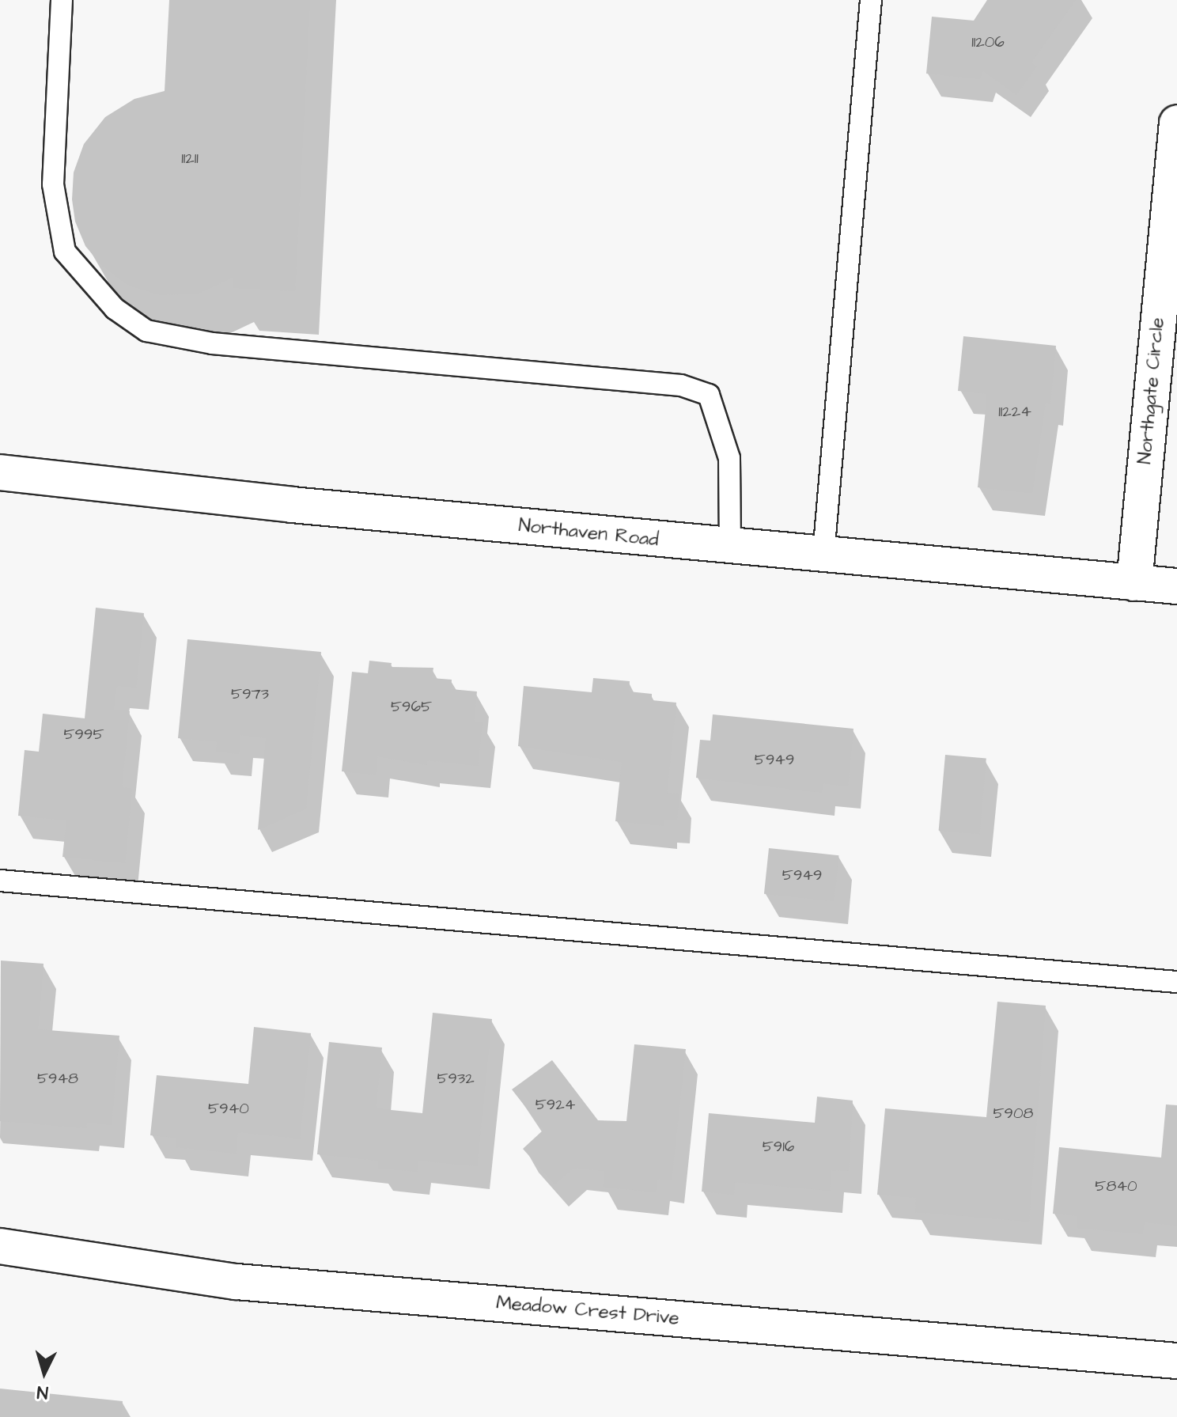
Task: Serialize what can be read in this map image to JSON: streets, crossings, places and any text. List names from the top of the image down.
{
  "streets": {
    "street": ["Northgate Circle", "Northaven Road", "Meadow Crest Drive"]
  },
  "crossings": [
    ["Northgate Circle", "Northaven Road"]
  ],
  "house_numbers": [
    "11206",
    "11211",
    "11224",
    "5973",
    "5965",
    "5995",
    "5949",
    "5949",
    "5948",
    "5932",
    "5924",
    "5940",
    "5908",
    "5916",
    "5840"
  ],
  "north": "bottom"
}
